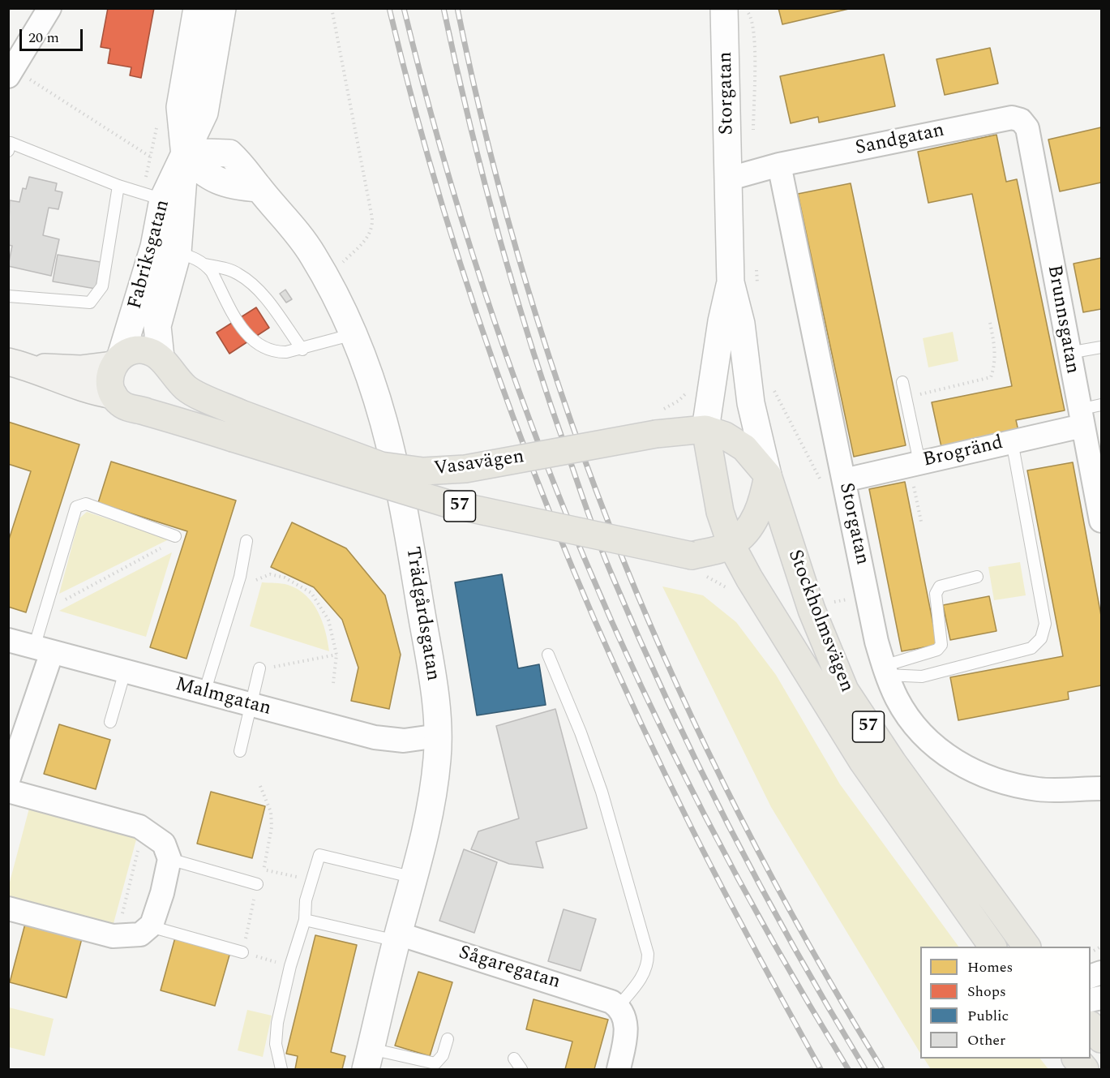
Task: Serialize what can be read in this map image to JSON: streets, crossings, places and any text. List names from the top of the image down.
{
  "streets": {
    "main road": ["Vasavägen", "57", "Stockholmsvägen"],
    "street": [
      "Storgatan",
      "Sandgatan",
      "Fabriksgatan",
      "Brunnsgatan",
      "Brogränd",
      "Trädgårdsgatan",
      "Malmgatan",
      "Sågaregatan"
    ]
  },
  "crossings": [
    ["Storgatan", "Sandgatan"],
    ["Storgatan", "Brogränd"],
    ["Storgatan", "Vasavägen"],
    ["Storgatan", "Stockholmsvägen"],
    ["Sandgatan", "Brunnsgatan"],
    ["Fabriksgatan", "Vasavägen"],
    ["Fabriksgatan", "Trädgårdsgatan"],
    ["Brunnsgatan", "Brogränd"],
    ["Vasavägen", "57"],
    ["Vasavägen", "Stockholmsvägen"],
    ["57", "Stockholmsvägen"],
    ["Trädgårdsgatan", "Malmgatan"],
    ["Trädgårdsgatan", "Sågaregatan"]
  ],
  "legend": [
    "Homes",
    "Shops",
    "Public",
    "Other"
  ],
  "scale_bar": "20 m"
}
